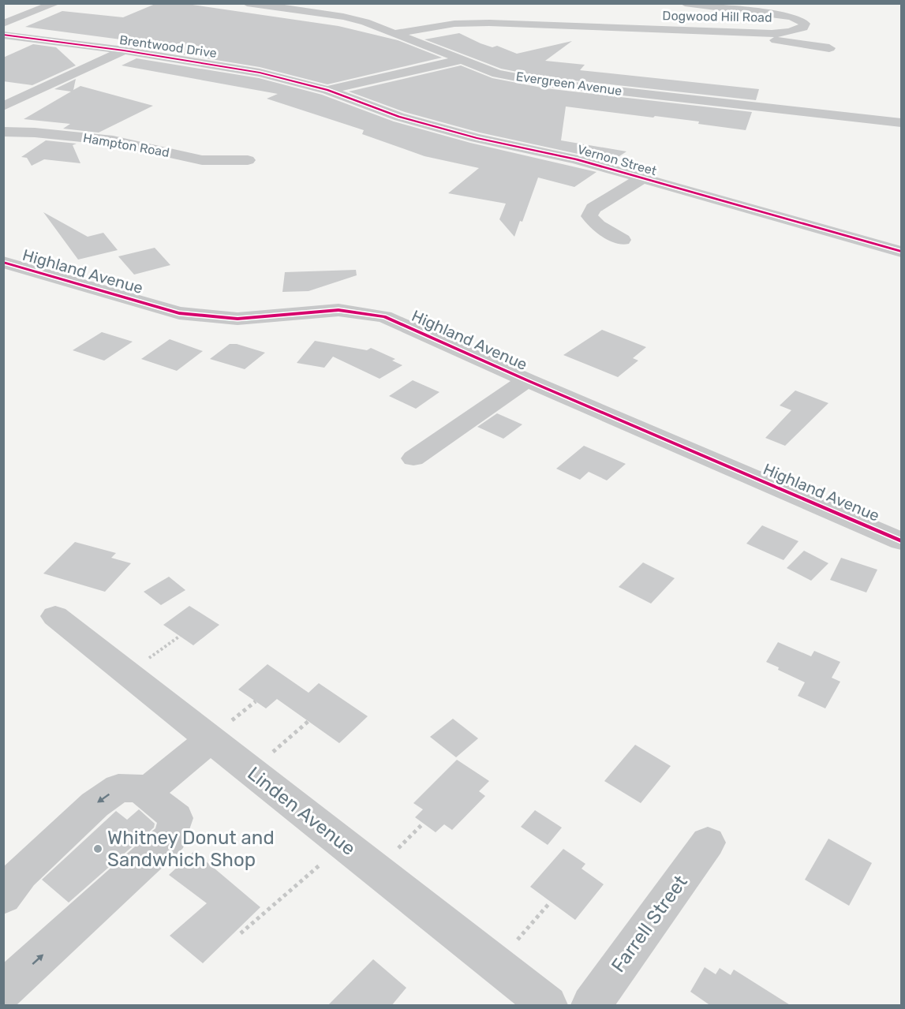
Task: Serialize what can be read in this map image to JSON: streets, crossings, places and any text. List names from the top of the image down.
{
  "streets": {
    "street": [
      "Dogwood Hill Road",
      "Brentwood Drive",
      "Evergreen Avenue",
      "Hampton Road",
      "Vernon Street",
      "Highland Avenue",
      "Linden Avenue",
      "Farrell Street"
    ]
  },
  "crossings": [
    ["Dogwood Hill Road", "Evergreen Avenue"],
    ["Brentwood Drive", "Vernon Street"]
  ],
  "places": ["Whitney Donut and Sandwhich Shop"]
}
